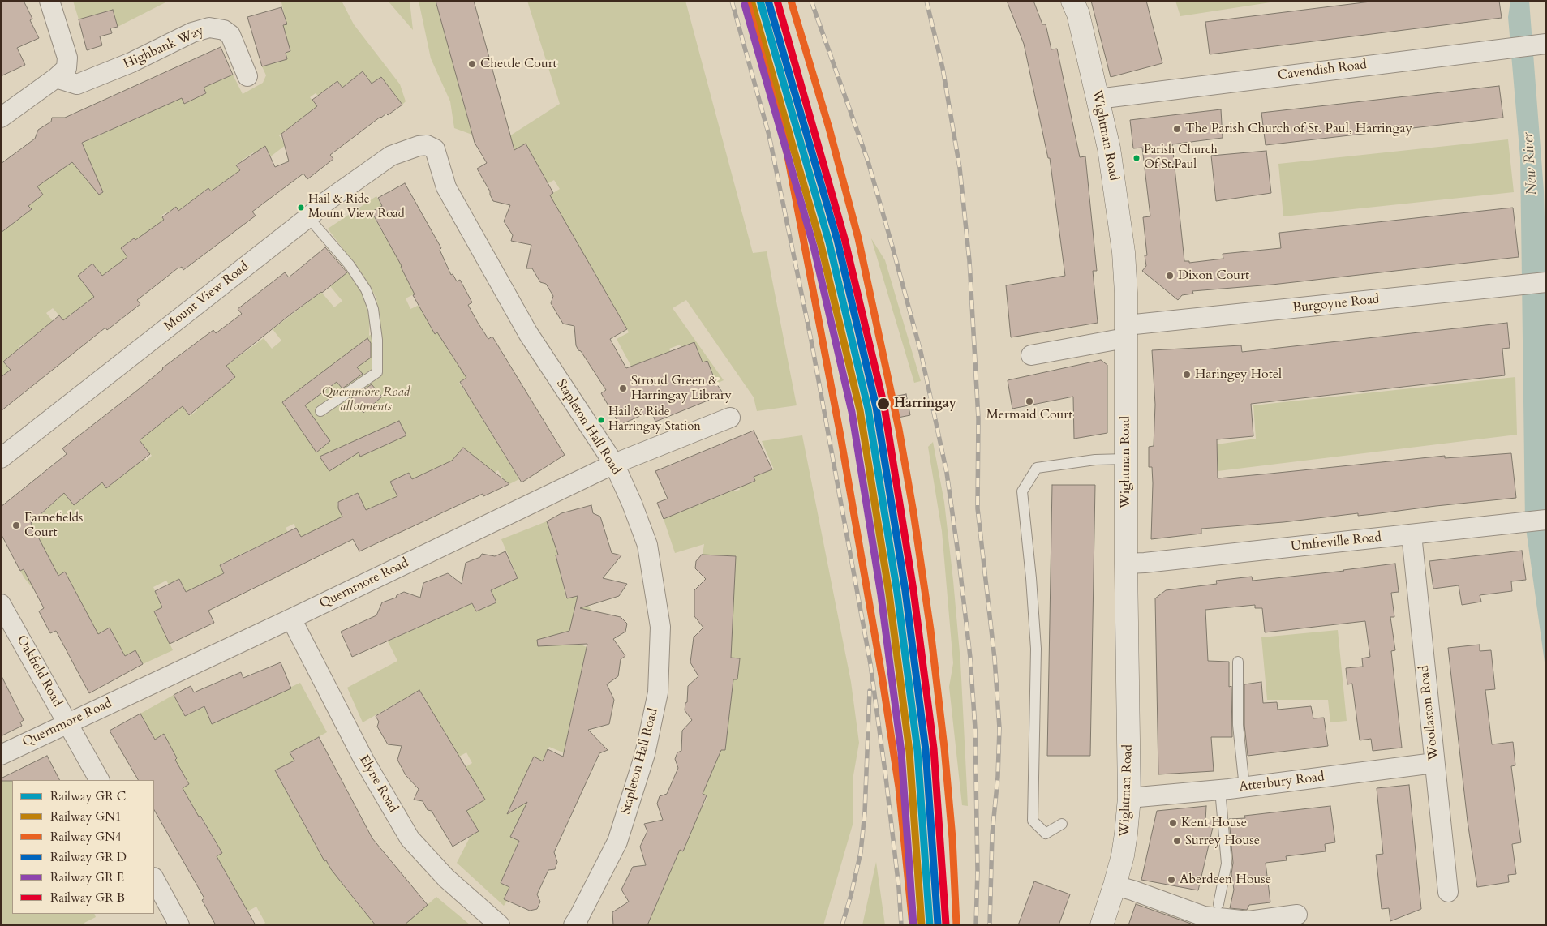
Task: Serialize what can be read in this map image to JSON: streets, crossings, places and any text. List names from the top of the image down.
{
  "streets": {
    "main road": ["Wightman Road"],
    "street": [
      "Highbank Way",
      "Cavendish Road",
      "Mount View Road",
      "Burgoyne Road",
      "Stapleton Hall Road",
      "Umfreville Road",
      "Quernmore Road",
      "Oakfield Road",
      "Woollaston Road",
      "Atterbury Road",
      "Elyne Road"
    ]
  },
  "crossings": [
    ["Cavendish Road", "Wightman Road"],
    ["Wightman Road", "Burgoyne Road"],
    ["Wightman Road", "Umfreville Road"],
    ["Wightman Road", "Atterbury Road"],
    ["Mount View Road", "Stapleton Hall Road"],
    ["Stapleton Hall Road", "Quernmore Road"],
    ["Umfreville Road", "Woollaston Road"],
    ["Quernmore Road", "Oakfield Road"],
    ["Quernmore Road", "Elyne Road"],
    ["Woollaston Road", "Atterbury Road"]
  ],
  "water": ["New River"],
  "parks": ["Quernmore Road allotments"],
  "places": [
    "Chettle Court",
    "The Parish Church of St. Paul, Harringay",
    "Parish Church Of St.Paul",
    "Hail & Ride Mount View Road",
    "Dixon Court",
    "Haringey Hotel",
    "Stroud Green & Harringay Library",
    "Mermaid Court",
    "Harringay",
    "Hail & Ride Harringay Station",
    "Farnefields Court",
    "Kent House",
    "Surrey House",
    "Aberdeen House"
  ],
  "lines": ["rail line GN4", "rail line GN1"],
  "legend": [
    "Railway GR C",
    "Railway GN1",
    "Railway GN4",
    "Railway GR D",
    "Railway GR E",
    "Railway GR B"
  ]
}
